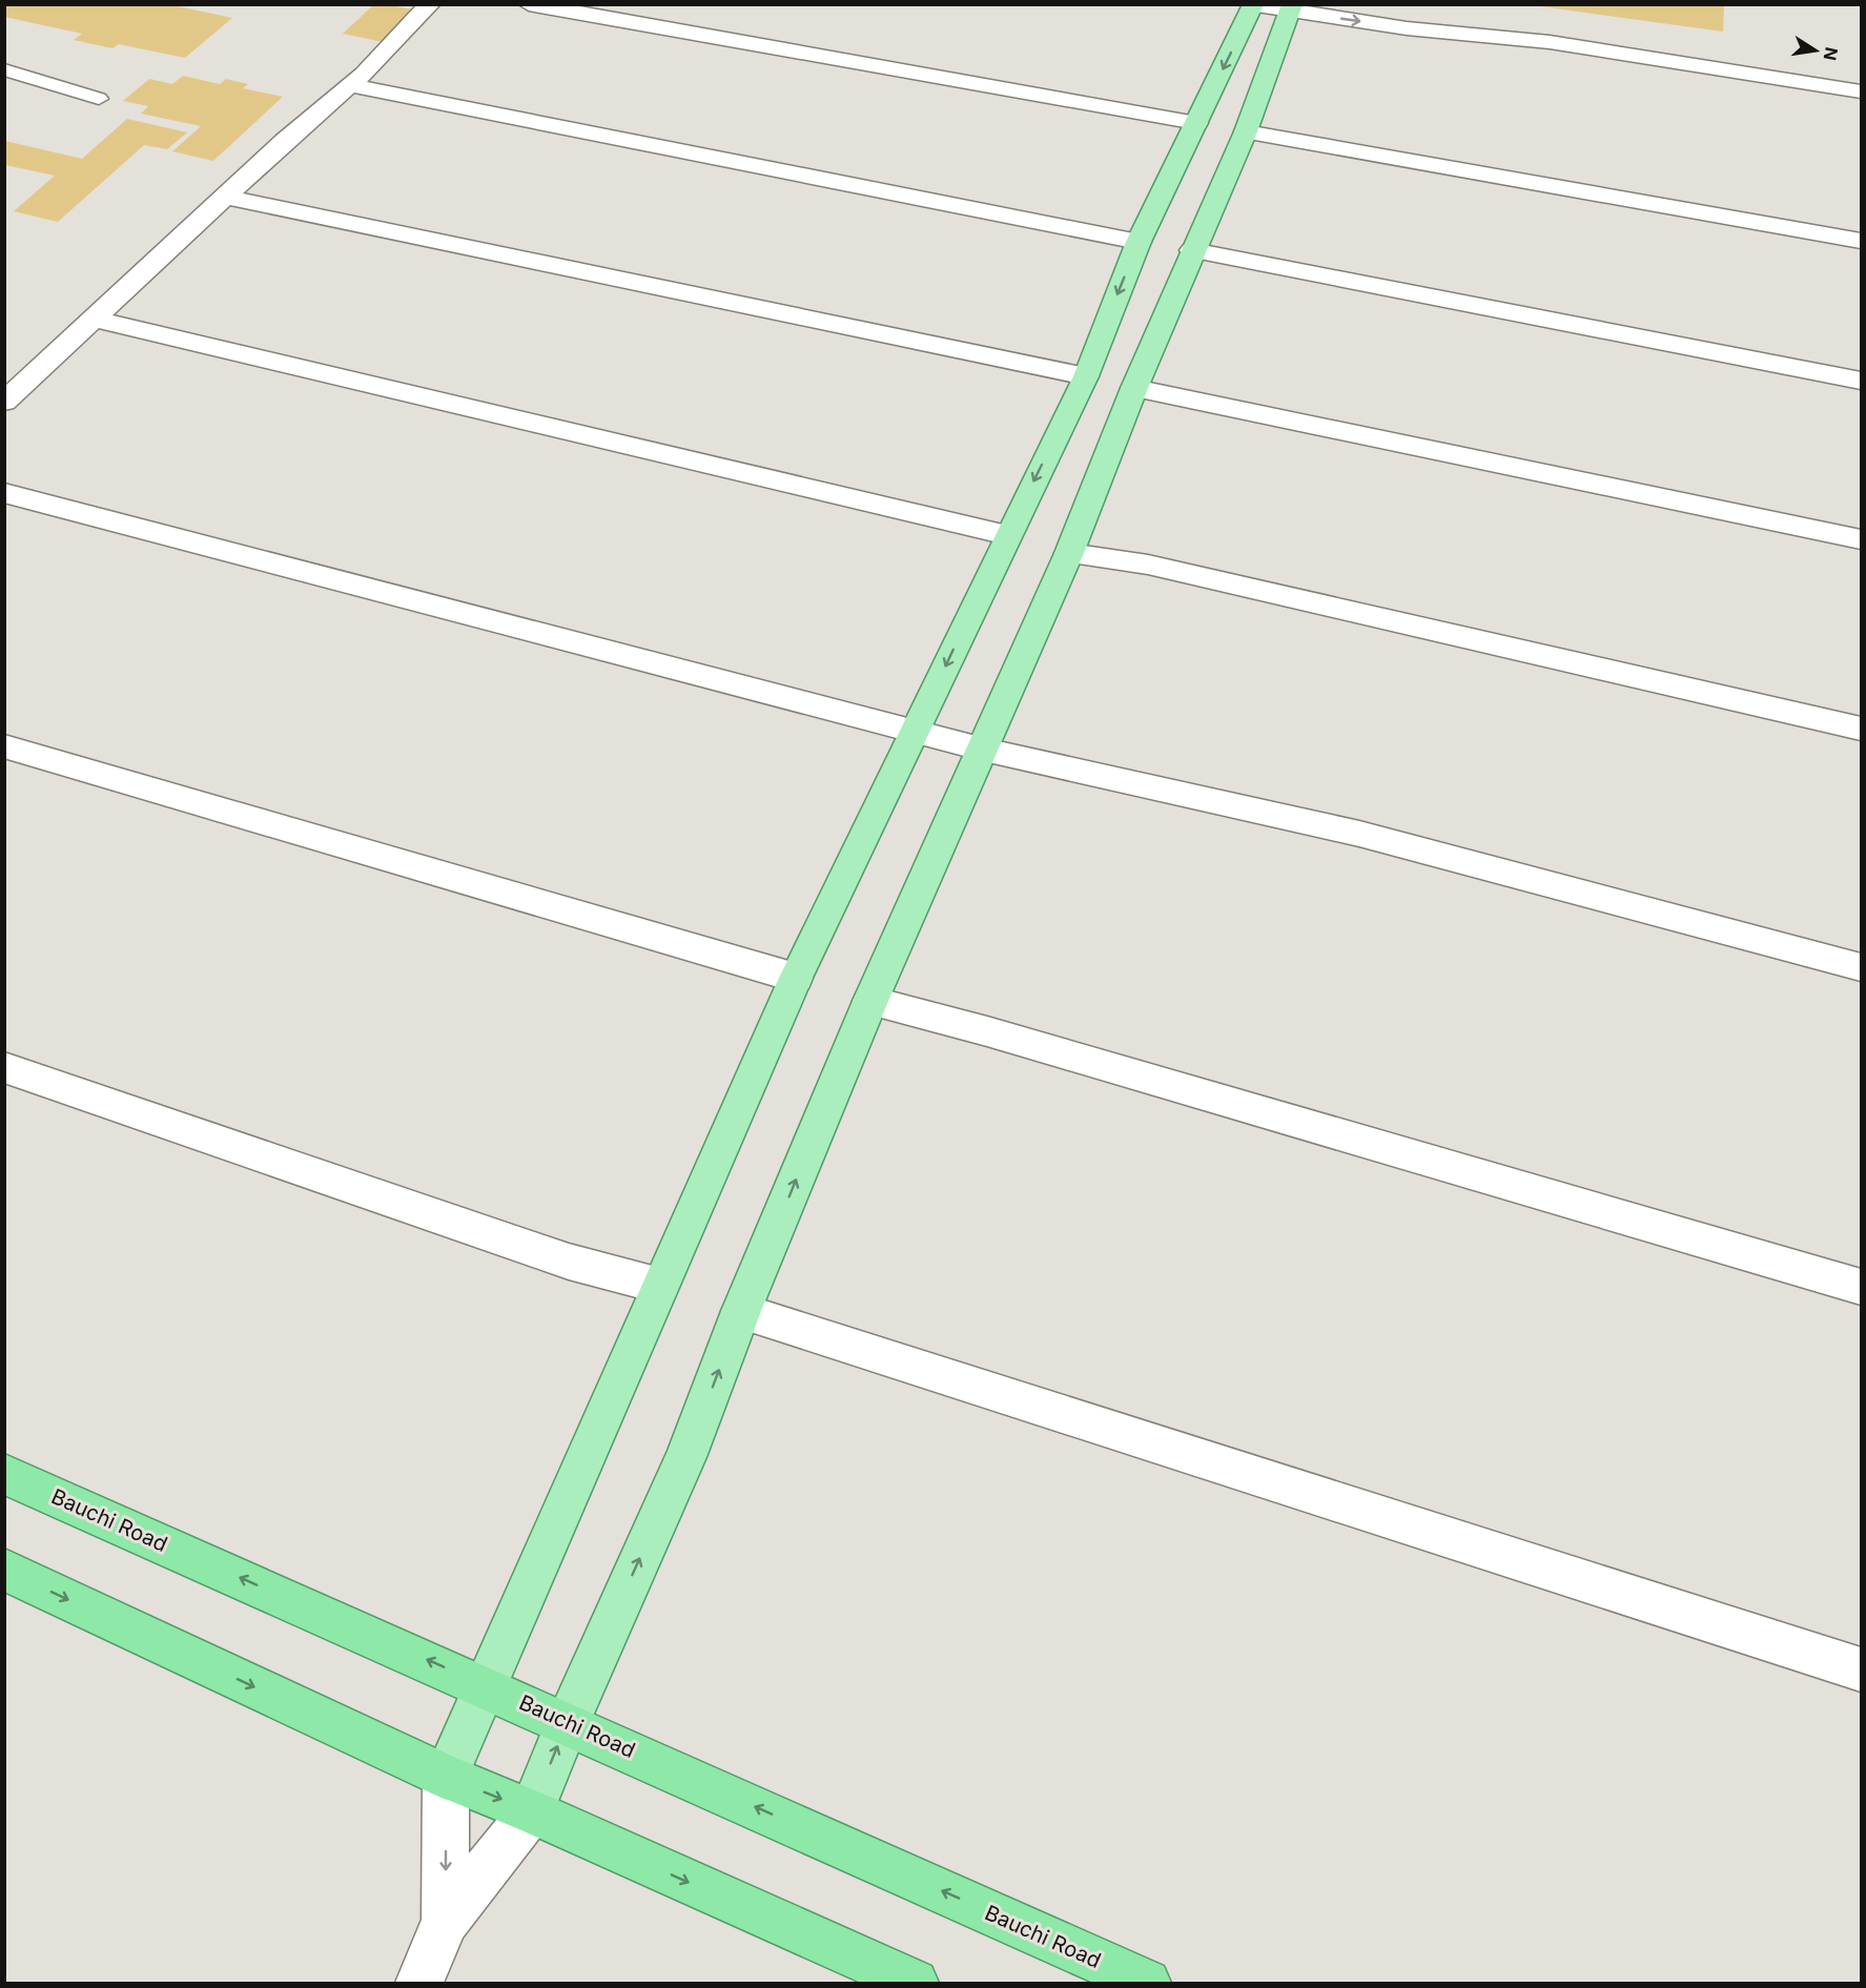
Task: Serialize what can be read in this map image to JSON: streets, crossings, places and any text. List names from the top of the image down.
{
  "streets": {
    "highway": ["Bauchi Road"]
  },
  "north": "right"
}
